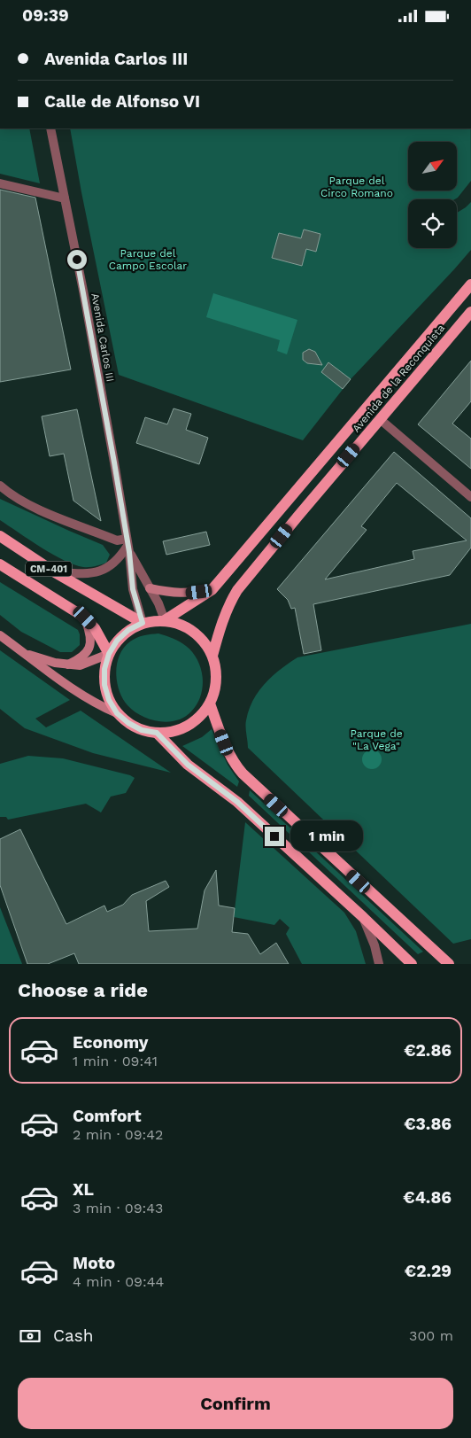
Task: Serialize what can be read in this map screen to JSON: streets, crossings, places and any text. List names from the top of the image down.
{
  "streets": {
    "main road": ["Avenida de la Reconquista", "CM-401"],
    "street": ["Avenida Carlos III"]
  },
  "crossings": [
    ["Avenida Carlos III", "Avenida de la Reconquista"],
    ["Avenida Carlos III", "CM-401"],
    ["Avenida de la Reconquista", "CM-401"]
  ],
  "parks": ["Parque del Circo Romano", "Parque del Campo Escolar", "Parque de \"La Vega\""],
  "north": "top right",
  "page": {
    "status": "09:39",
    "banner": ["Avenida Carlos III", "Calle de Alfonso VI"],
    "bubble": "1 min",
    "heading": "Choose a ride",
    "list": [
      {
        "name": "Economy",
        "note": "1 min · 09:41",
        "value": "€2.86"
      },
      {
        "name": "Comfort",
        "note": "2 min · 09:42",
        "value": "€3.86"
      },
      {
        "name": "XL",
        "note": "3 min · 09:43",
        "value": "€4.86"
      },
      {
        "name": "Moto",
        "note": "4 min · 09:44",
        "value": "€2.29"
      }
    ],
    "pay": ["Cash", "300 m"],
    "buttons": "Confirm"
  }
}
